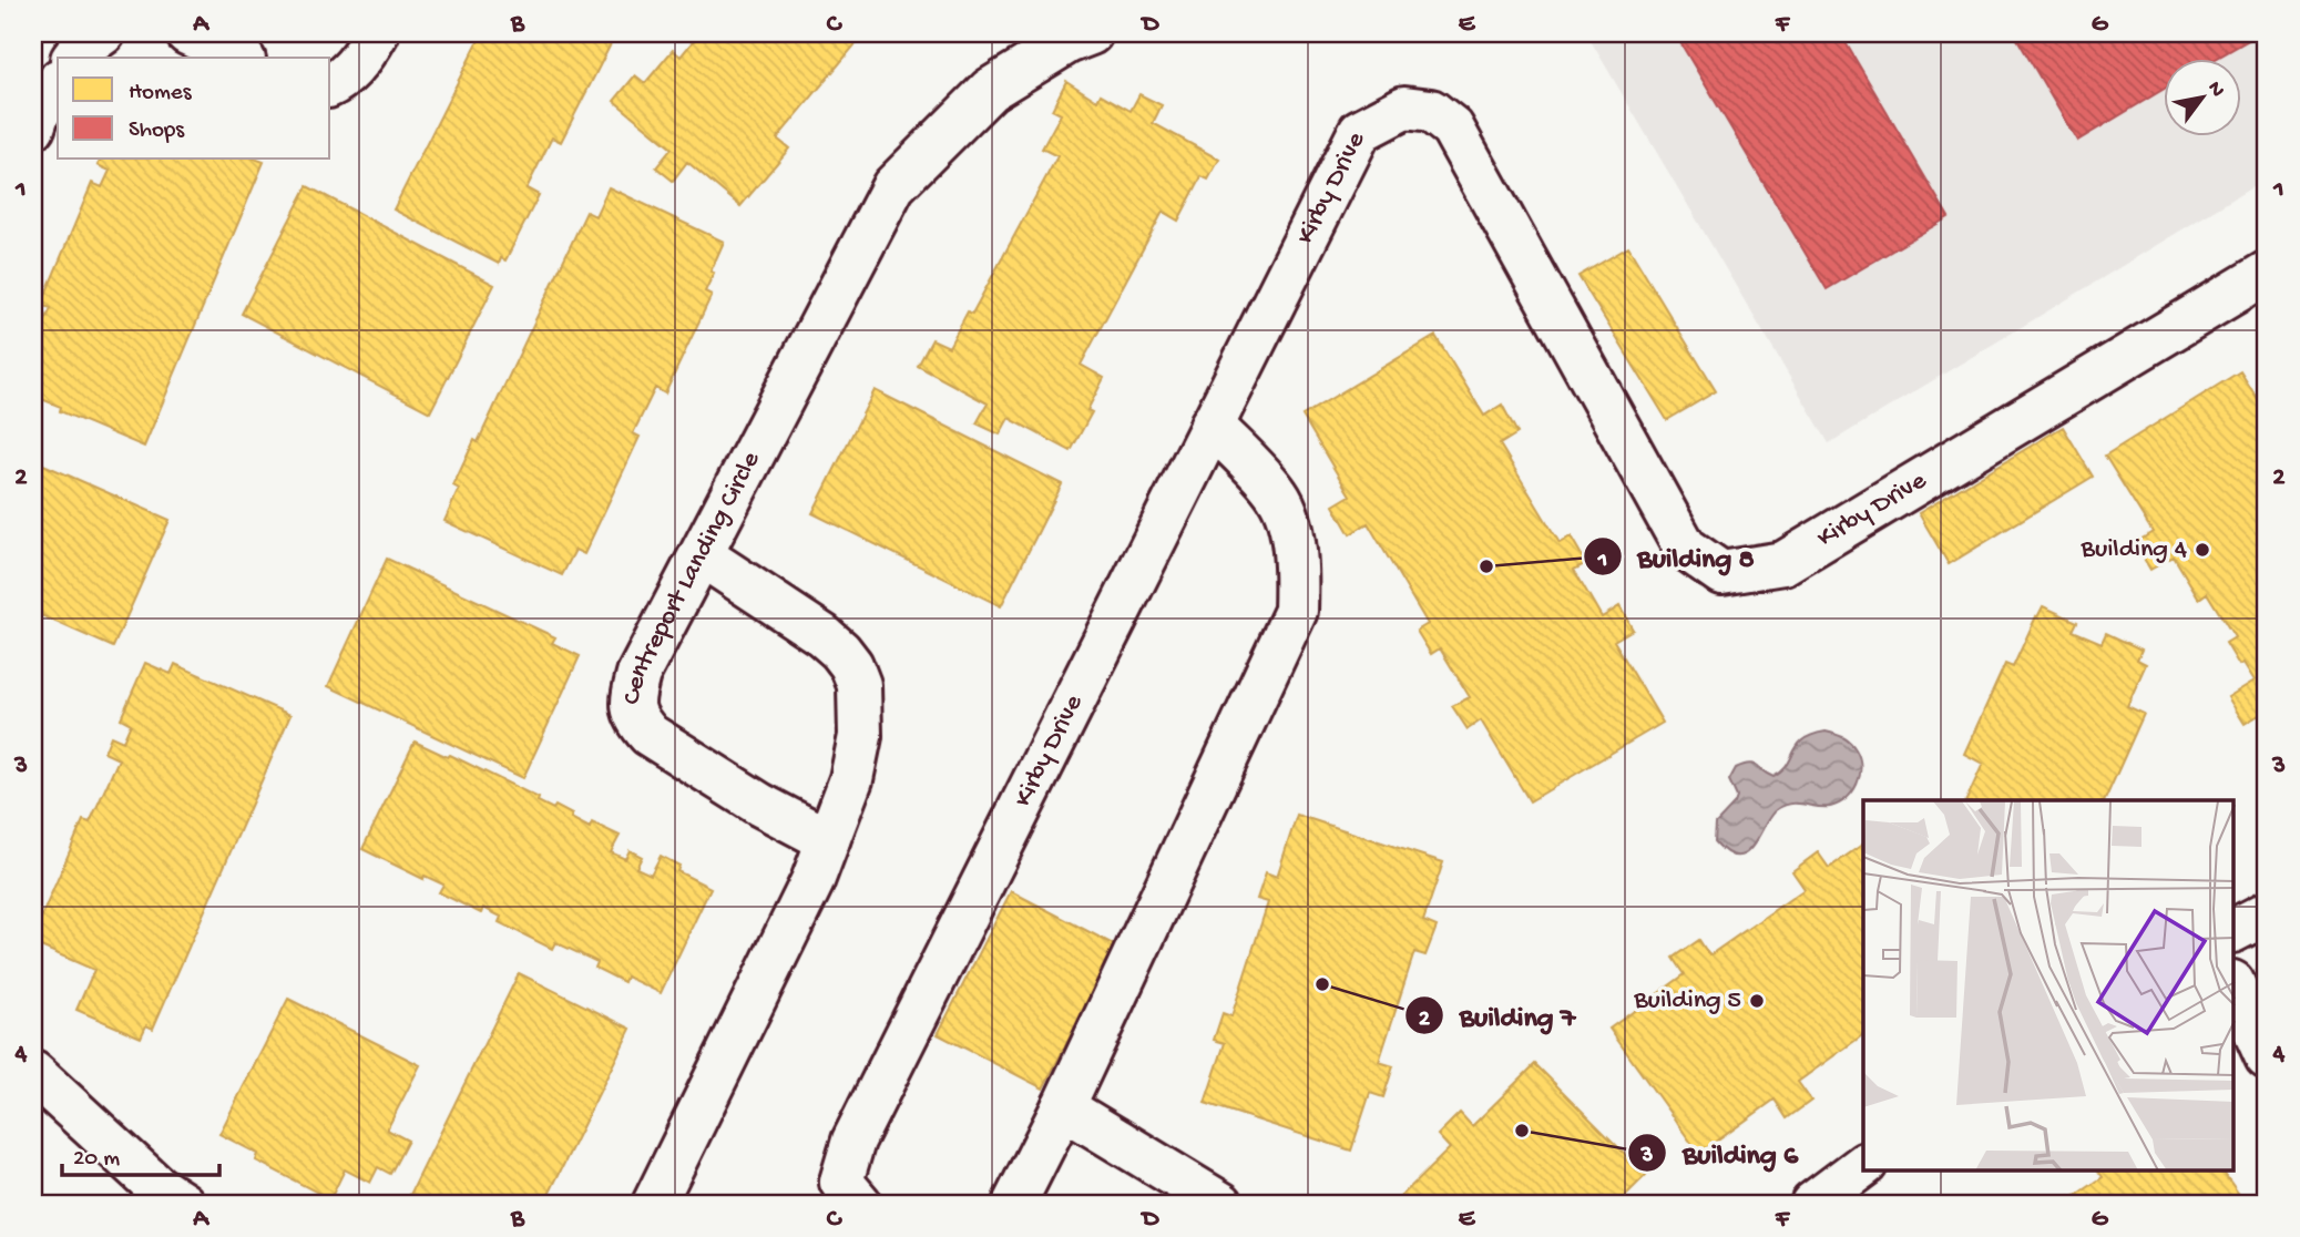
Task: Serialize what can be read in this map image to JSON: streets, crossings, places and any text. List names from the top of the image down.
{
  "streets": {
    "street": ["Kirby Drive", "Centreport Landing Circle"]
  },
  "places": [
    "Building 4",
    "Building 8",
    "Building 7",
    "Building 5",
    "Building 6"
  ],
  "legend": ["Homes", "Shops"],
  "scale_bar": "20 m",
  "north": "top right",
  "grid": {
    "columns": [
      "A",
      "B",
      "C",
      "D",
      "E",
      "F",
      "G"
    ],
    "rows": [
      "1",
      "2",
      "3",
      "4"
    ]
  }
}
